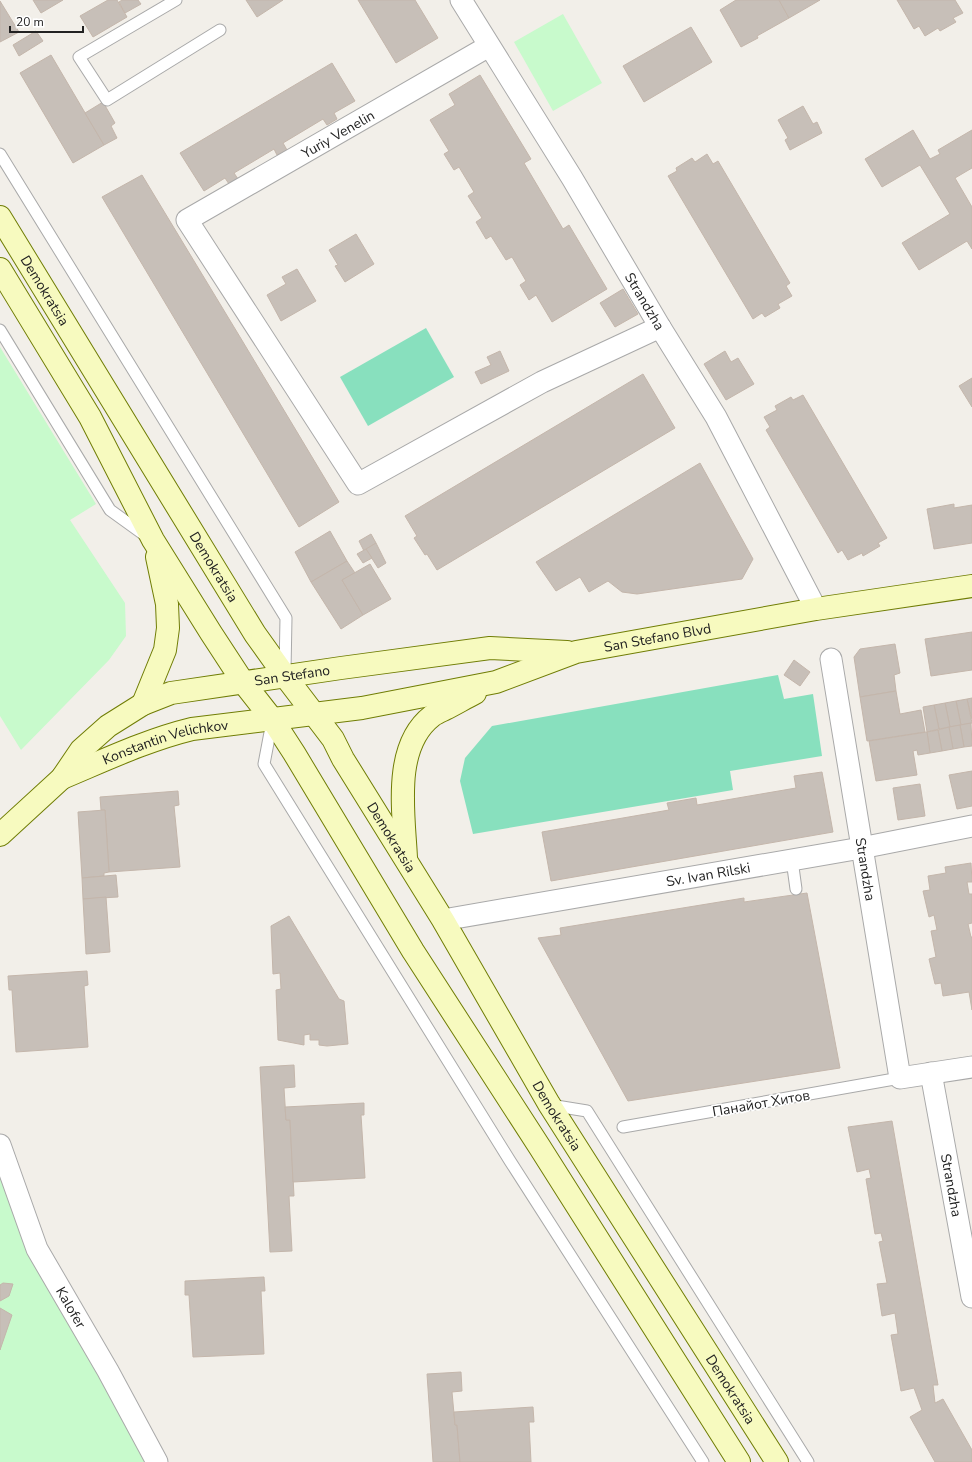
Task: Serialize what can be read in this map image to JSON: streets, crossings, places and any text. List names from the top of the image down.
{
  "streets": {
    "main road": [
      "Demokratsia",
      "San Stefano Blvd",
      "San Stefano",
      "Konstantin Velichkov"
    ],
    "street": [
      "Yuriy Venelin",
      "Strandzha",
      "Sv. Ivan Rilski",
      "Kalofer"
    ],
    "lane": ["Панайот Хитов"]
  },
  "crossings": [
    ["Yuriy Venelin", "Strandzha"],
    ["Demokratsia", "San Stefano"],
    ["Demokratsia", "Konstantin Velichkov"],
    ["Demokratsia", "Sv. Ivan Rilski"],
    ["Strandzha", "San Stefano Blvd"],
    ["Strandzha", "Sv. Ivan Rilski"],
    ["Strandzha", "Панайот Хитов"],
    ["San Stefano Blvd", "San Stefano"],
    ["San Stefano", "Konstantin Velichkov"]
  ],
  "scale_bar": "20 m"
}
